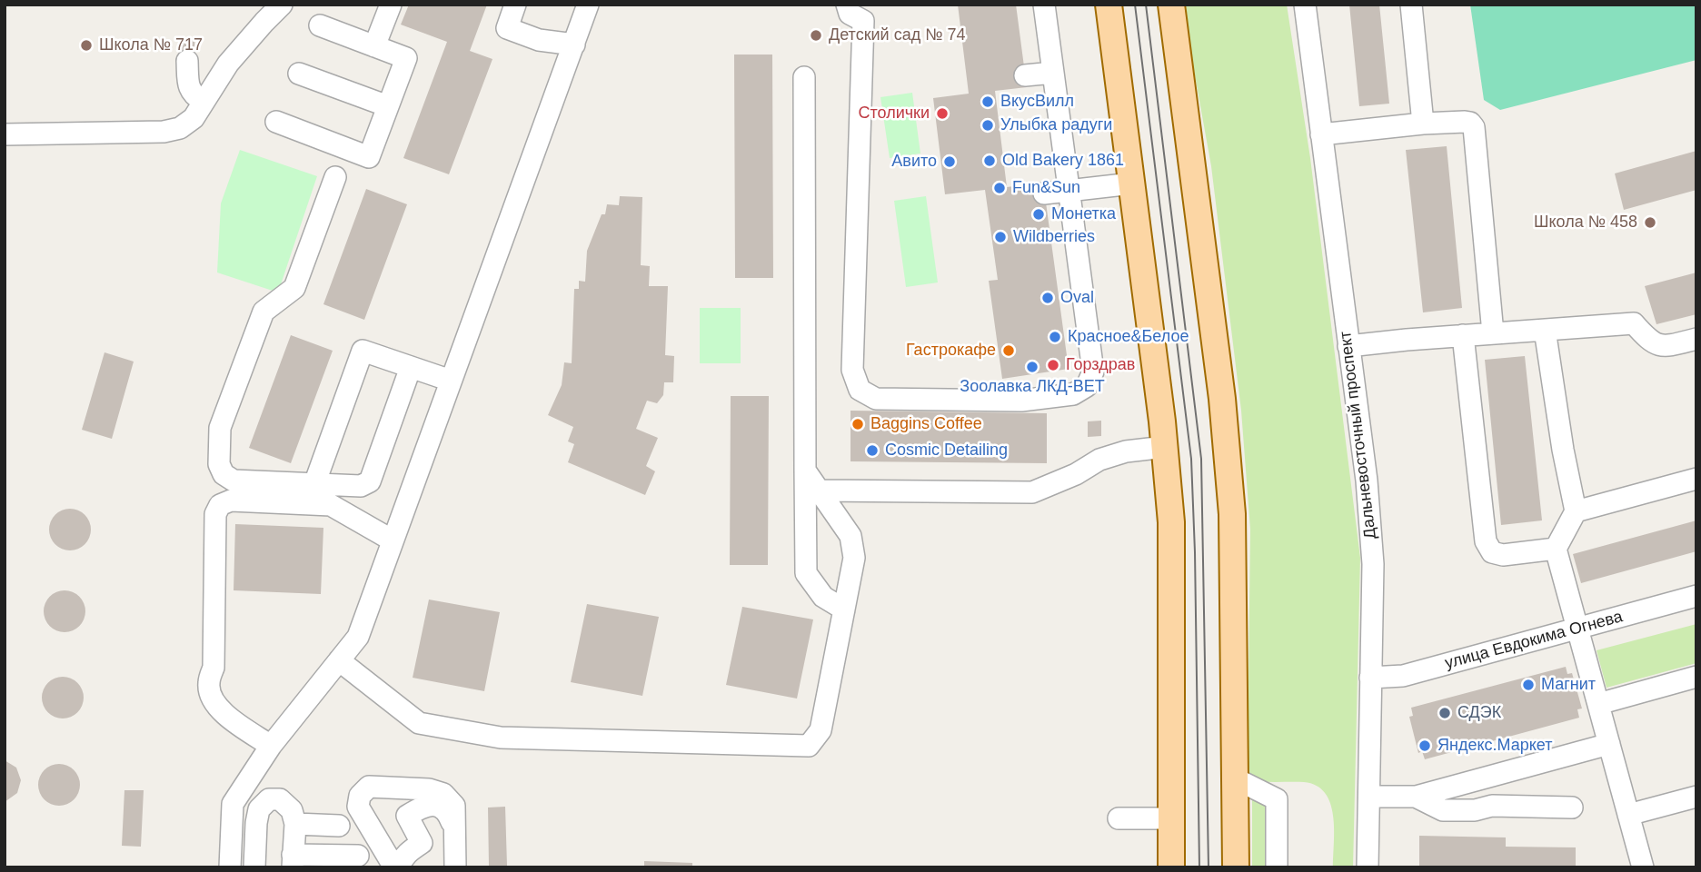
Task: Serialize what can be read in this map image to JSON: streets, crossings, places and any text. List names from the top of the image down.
{
  "streets": {
    "street": ["Дальневосточный проспект", "улица Евдокима Огнева"]
  },
  "crossings": [
    ["Дальневосточный проспект", "улица Евдокима Огнева"]
  ],
  "places": [
    "Детский сад № 74",
    "Школа № 717",
    "ВкусВилл",
    "Столички",
    "Улыбка радуги",
    "Old Bakery 1861",
    "Авито",
    "Fun&Sun",
    "Монетка",
    "Школа № 458",
    "Wildberries",
    "Oval",
    "Красное&Белое",
    "Гастрокафе",
    "Горздрав",
    "Зоолавка ЛКД-ВЕТ",
    "Baggins Coffee",
    "Cosmic Detailing",
    "Магнит",
    "СДЭК",
    "Яндекс.Маркет"
  ]
}
